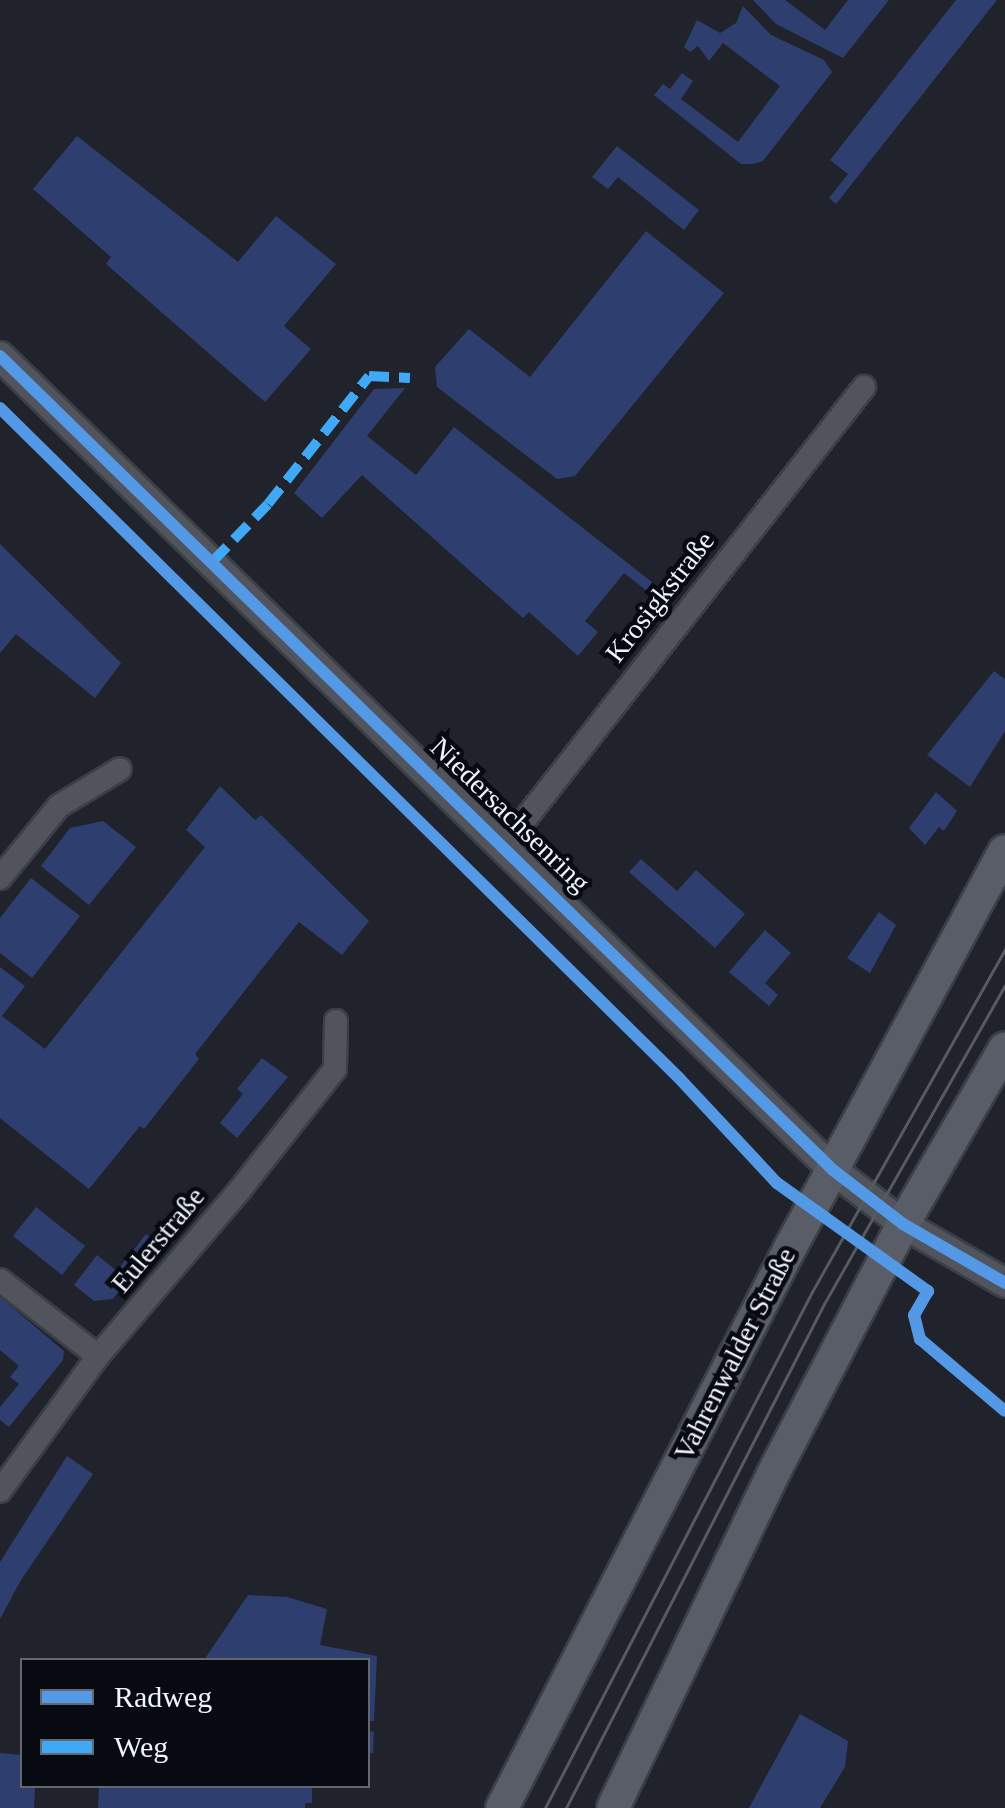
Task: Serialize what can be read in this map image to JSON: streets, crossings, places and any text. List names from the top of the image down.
{
  "streets": {
    "main road": ["Vahrenwalder Straße"],
    "street": ["Krosigkstraße", "Niedersachsenring", "Eulerstraße"]
  },
  "crossings": [
    ["Krosigkstraße", "Niedersachsenring"],
    ["Niedersachsenring", "Vahrenwalder Straße"]
  ],
  "legend": ["Radweg", "Weg"]
}
